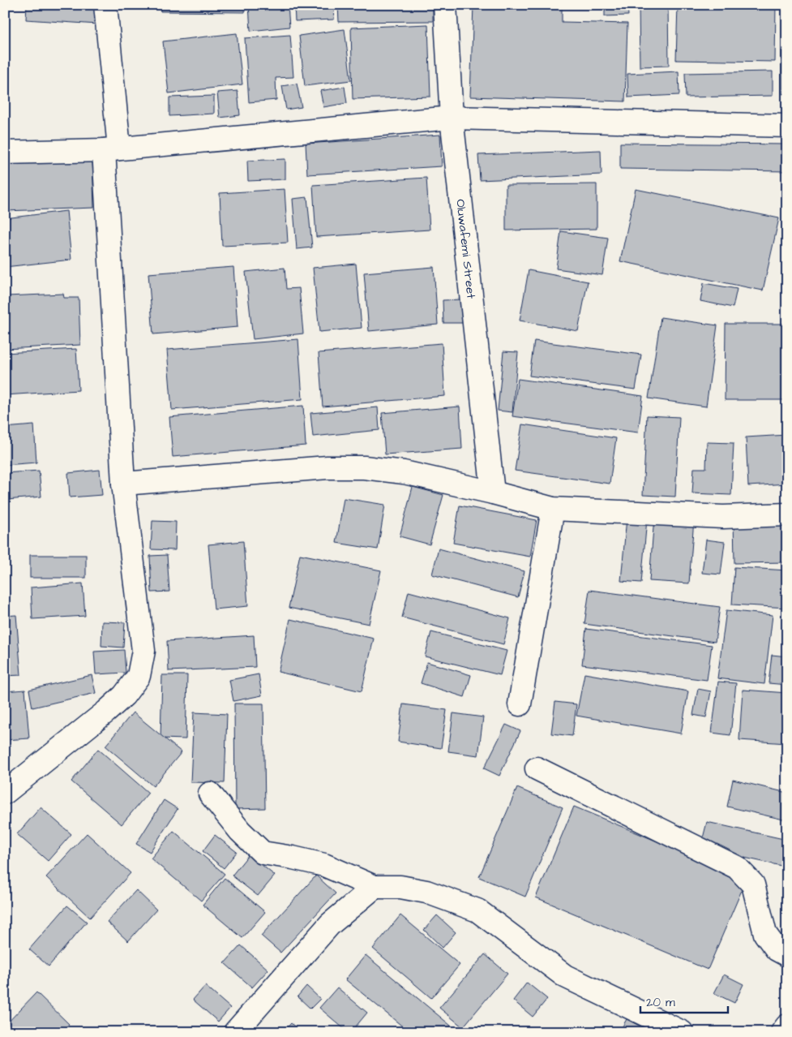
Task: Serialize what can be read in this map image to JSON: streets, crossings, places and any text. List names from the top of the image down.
{
  "streets": {
    "street": ["Oluwafemi Street"]
  },
  "scale_bar": "20 m"
}
